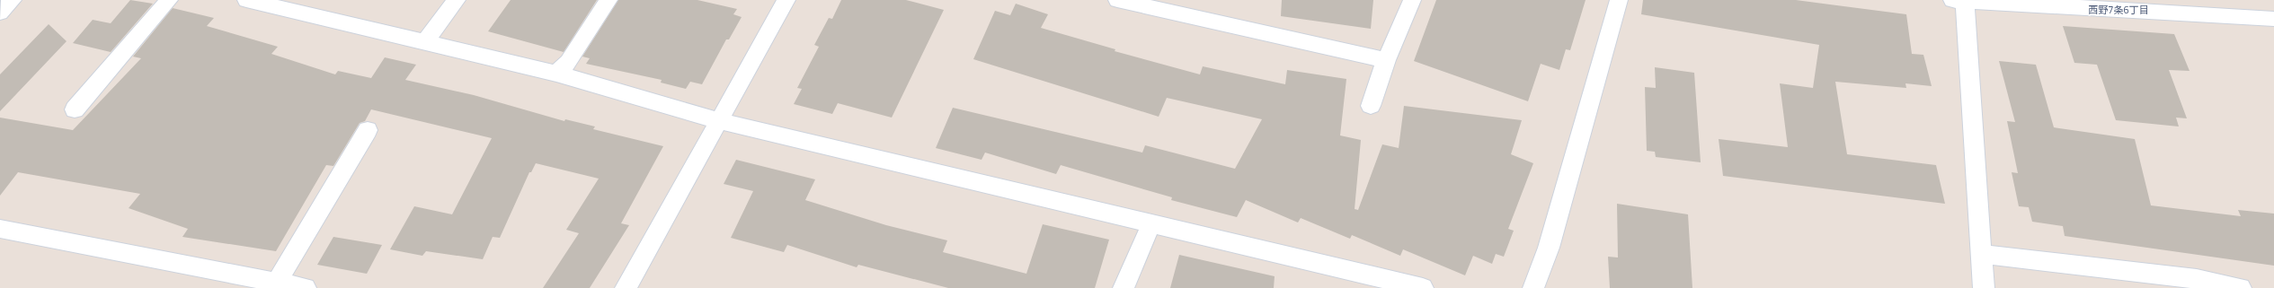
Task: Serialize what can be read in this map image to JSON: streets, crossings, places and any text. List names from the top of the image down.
{
  "districts": ["西野7条6丁目"]
}
